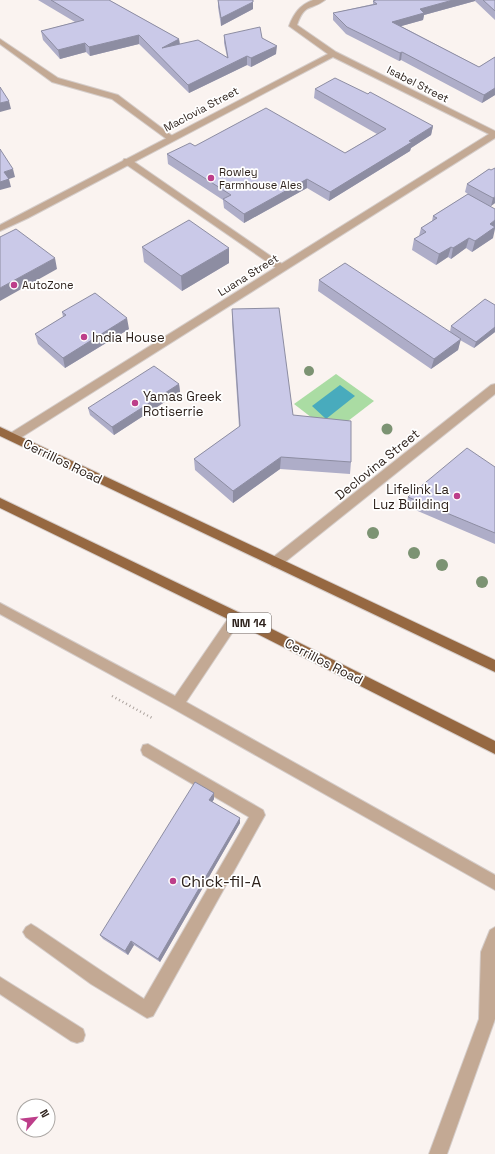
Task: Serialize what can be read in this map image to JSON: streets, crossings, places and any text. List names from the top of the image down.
{
  "streets": {
    "main road": ["Cerrillos Road", "NM 14"],
    "street": [
      "Isabel Street",
      "Maclovia Street",
      "Luana Street",
      "Declovina Street"
    ]
  },
  "crossings": [
    ["Isabel Street", "Maclovia Street"],
    ["Isabel Street", "Luana Street"],
    ["Luana Street", "Cerrillos Road"],
    ["Cerrillos Road", "Declovina Street"]
  ],
  "places": [
    "Rowley Farmhouse Ales",
    "AutoZone",
    "India House",
    "Yamas Greek Rotiserrie",
    "Lifelink La Luz Building",
    "Chick-fil-A"
  ],
  "north": "top right"
}
